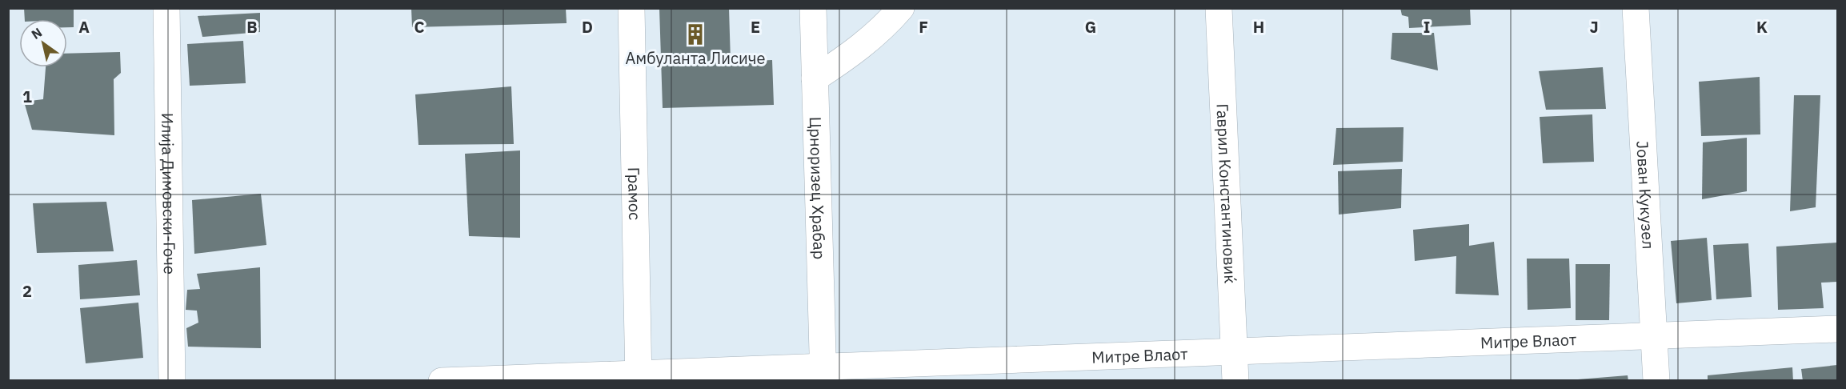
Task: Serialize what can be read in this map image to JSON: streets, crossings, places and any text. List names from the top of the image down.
{
  "streets": {
    "street": [
      "Црноризец Храбар",
      "Илија Димовски-Гоче",
      "Грамос",
      "Гаврил Константиновиќ",
      "Јован Кукузел",
      "Митре Влаот"
    ]
  },
  "crossings": [
    ["Црноризец Храбар", "Митре Влаот"],
    ["Грамос", "Митре Влаот"],
    ["Гаврил Константиновиќ", "Митре Влаот"],
    ["Јован Кукузел", "Митре Влаот"]
  ],
  "places": {
    "building": ["Амбуланта Лисиче"]
  },
  "north": "top left",
  "grid": {
    "columns": [
      "A",
      "B",
      "C",
      "D",
      "E",
      "F",
      "G",
      "H",
      "I",
      "J",
      "K"
    ],
    "rows": ["1", "2"]
  }
}
